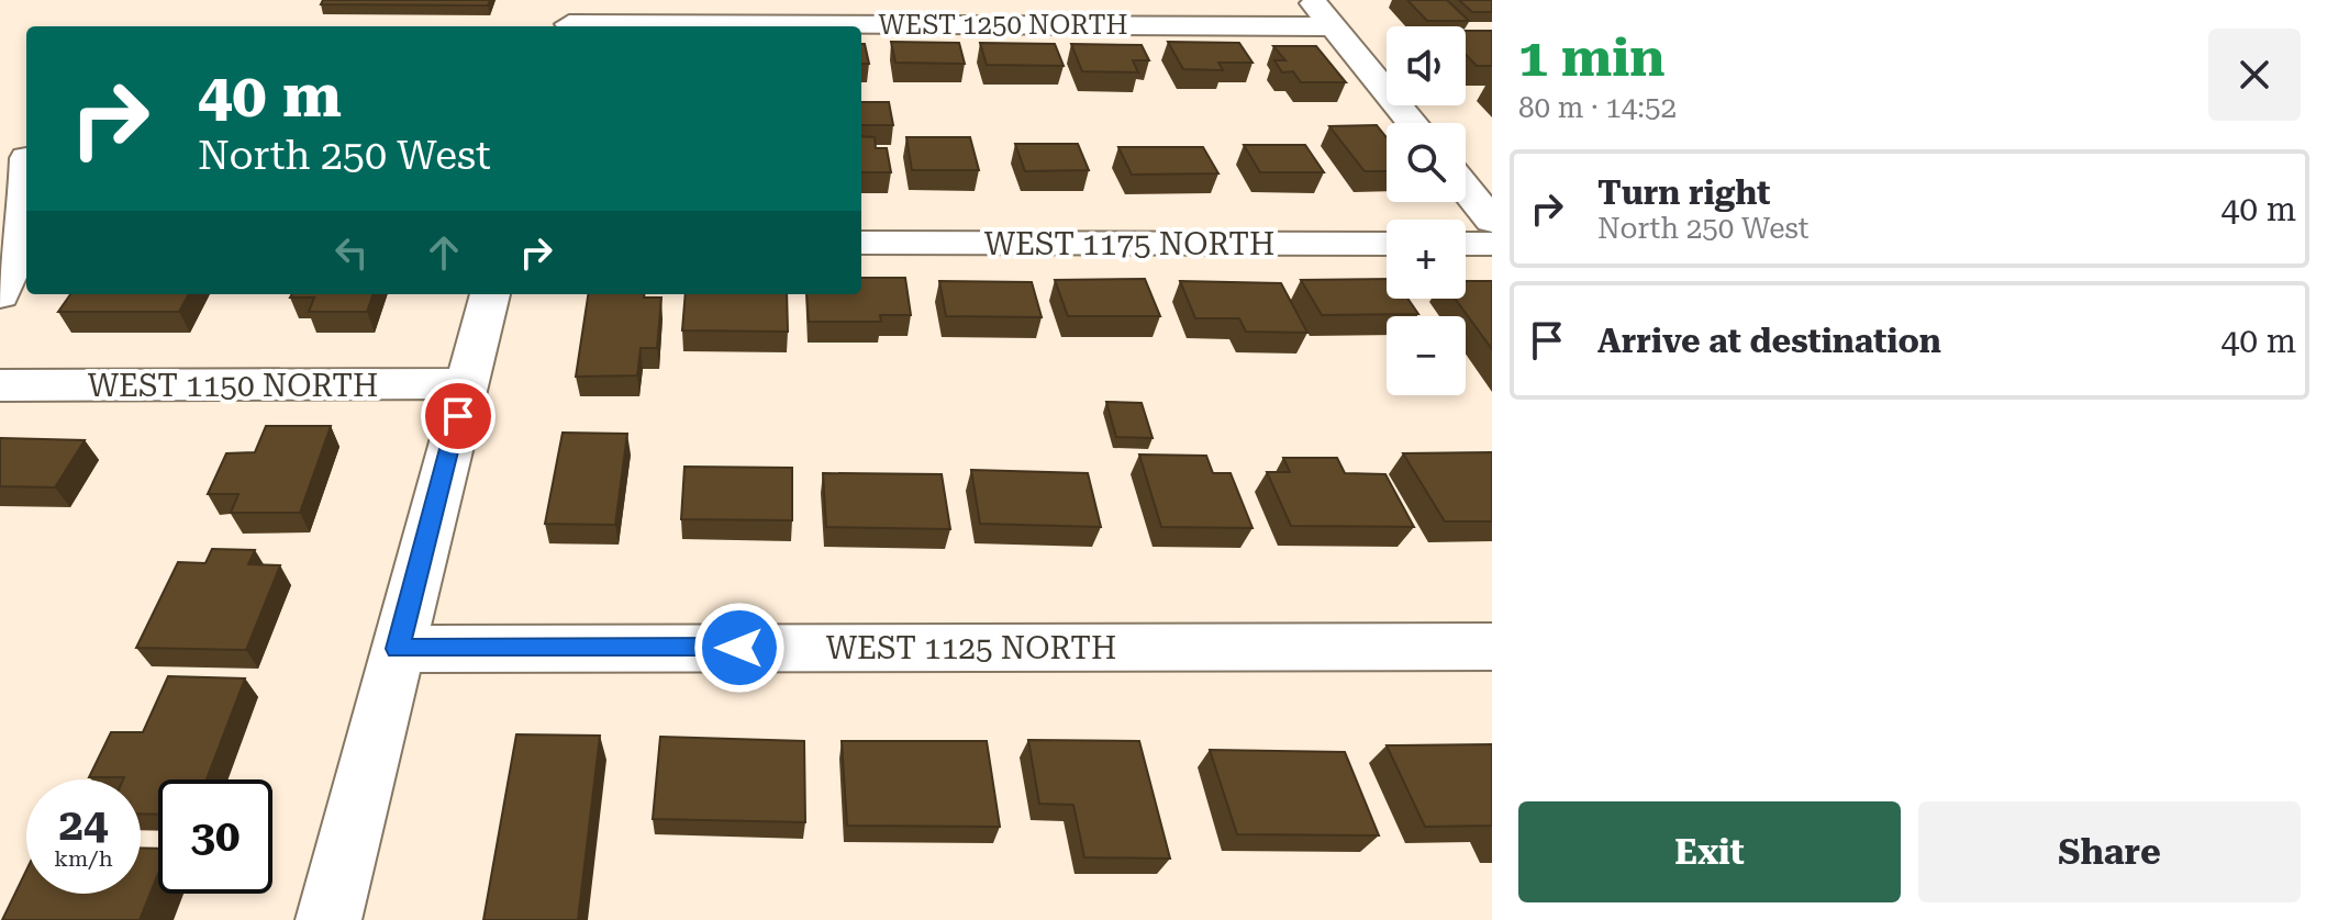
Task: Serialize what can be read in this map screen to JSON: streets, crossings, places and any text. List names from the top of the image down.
{
  "streets": {
    "street": [
      "WEST 1250 NORTH",
      "WEST 1175 NORTH",
      "WEST 1150 NORTH",
      "WEST 1125 NORTH"
    ]
  },
  "page": {
    "heading": ["1 min", "80 m · 14:52"],
    "map_buttons": ["+", "−"],
    "turn": ["40 m", "North 250 West"],
    "list": [
      {
        "name": "Turn right",
        "note": "North 250 West",
        "value": "40 m"
      },
      {
        "name": "Arrive at destination",
        "value": "40 m"
      }
    ],
    "speed": "24 km/h",
    "limit": "30",
    "buttons": ["Exit", "Share"]
  }
}
